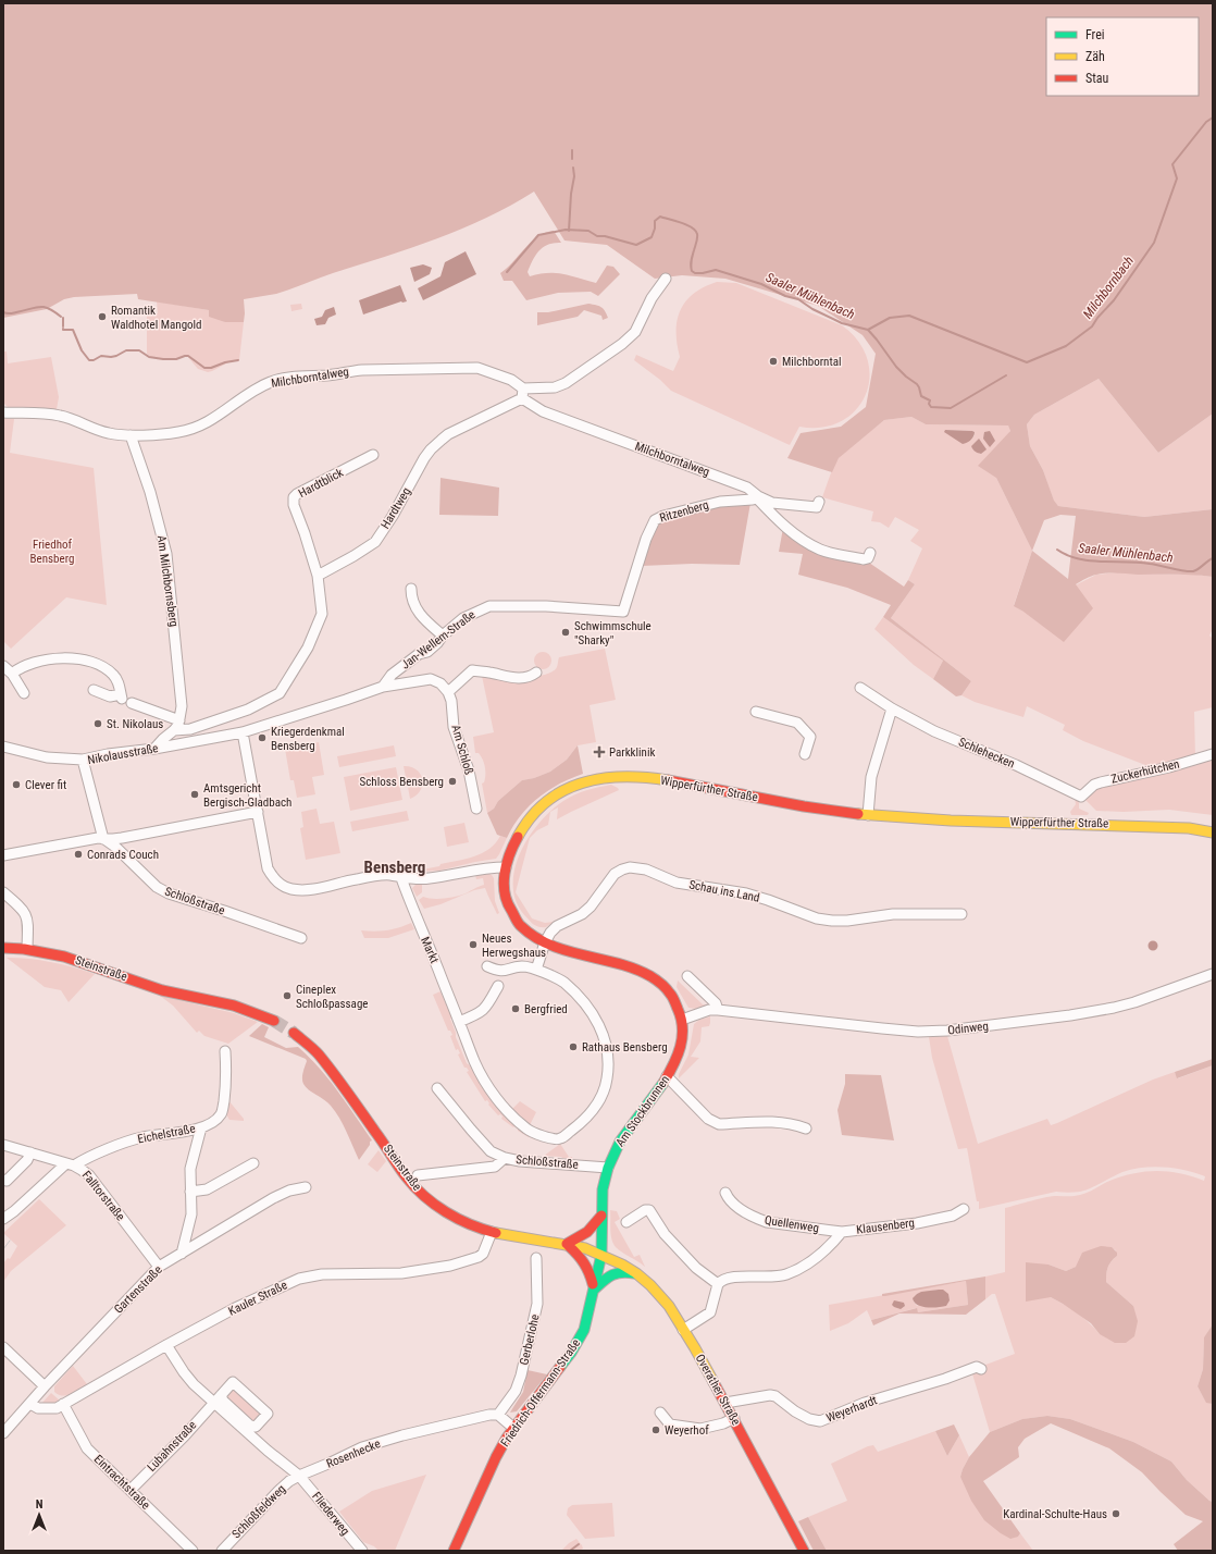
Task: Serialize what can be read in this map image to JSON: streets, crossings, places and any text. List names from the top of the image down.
{
  "streets": {
    "main road": [
      "Wipperfürther Straße",
      "Steinstraße",
      "Am Stockbrunnen",
      "Overather Straße",
      "Friedrich-Offermann-Straße"
    ],
    "street": [
      "Milchborntalweg",
      "Hardtblick",
      "Hardtweg",
      "Ritzenberg",
      "Am Milchbornsberg",
      "Jan-Wellem-Straße",
      "Am Schloß",
      "Schlehecken",
      "Nikolausstraße",
      "Zuckerhütchen",
      "Schau ins Land",
      "Schloßstraße",
      "Markt",
      "Odinweg",
      "Eichelstraße",
      "Falltorstraße",
      "Quellenweg",
      "Klausenberg",
      "Gartenstraße",
      "Kauler Straße",
      "Gerberlohe",
      "Weyerhardt",
      "Lubahnstraße",
      "Rosenhecke",
      "Eintrachtstraße",
      "Schloßfeldweg",
      "Fliederweg"
    ]
  },
  "crossings": [
    ["Milchborntalweg", "Hardtweg"],
    ["Milchborntalweg", "Ritzenberg"],
    ["Milchborntalweg", "Am Milchbornsberg"],
    ["Hardtblick", "Hardtweg"],
    ["Ritzenberg", "Jan-Wellem-Straße"],
    ["Jan-Wellem-Straße", "Nikolausstraße"],
    ["Schlehecken", "Zuckerhütchen"],
    ["Nikolausstraße", "Schloßstraße"],
    ["Wipperfürther Straße", "Schau ins Land"],
    ["Wipperfürther Straße", "Odinweg"],
    ["Wipperfürther Straße", "Am Stockbrunnen"],
    ["Schloßstraße", "Am Stockbrunnen"],
    ["Steinstraße", "Am Stockbrunnen"],
    ["Steinstraße", "Kauler Straße"],
    ["Steinstraße", "Overather Straße"],
    ["Steinstraße", "Friedrich-Offermann-Straße"],
    ["Odinweg", "Am Stockbrunnen"],
    ["Am Stockbrunnen", "Overather Straße"],
    ["Am Stockbrunnen", "Friedrich-Offermann-Straße"],
    ["Eichelstraße", "Falltorstraße"],
    ["Falltorstraße", "Gartenstraße"],
    ["Quellenweg", "Klausenberg"],
    ["Gartenstraße", "Kauler Straße"],
    ["Kauler Straße", "Eintrachtstraße"],
    ["Gerberlohe", "Rosenhecke"],
    ["Overather Straße", "Friedrich-Offermann-Straße"],
    ["Overather Straße", "Weyerhardt"],
    ["Lubahnstraße", "Eintrachtstraße"],
    ["Rosenhecke", "Schloßfeldweg"],
    ["Rosenhecke", "Fliederweg"],
    ["Schloßfeldweg", "Fliederweg"]
  ],
  "districts": ["Bensberg"],
  "water": ["Milchbornbach", "Saaler Mühlenbach"],
  "parks": ["Friedhof Bensberg"],
  "places": {
    "other": [
      "Romantik Waldhotel Mangold",
      "Milchborntal",
      "Schwimmschule \"Sharky\"",
      "St. Nikolaus",
      "Kriegerdenkmal Bensberg",
      "Schloss Bensberg",
      "Clever fit",
      "Amtsgericht Bergisch-Gladbach",
      "Conrads Couch",
      "Neues Herwegshaus",
      "Cineplex Schloßpassage",
      "Bergfried",
      "Rathaus Bensberg",
      "Weyerhof",
      "Kardinal-Schulte-Haus"
    ],
    "health": ["Parkklinik"]
  },
  "legend": ["Frei", "Zäh", "Stau"],
  "north": "top"
}
